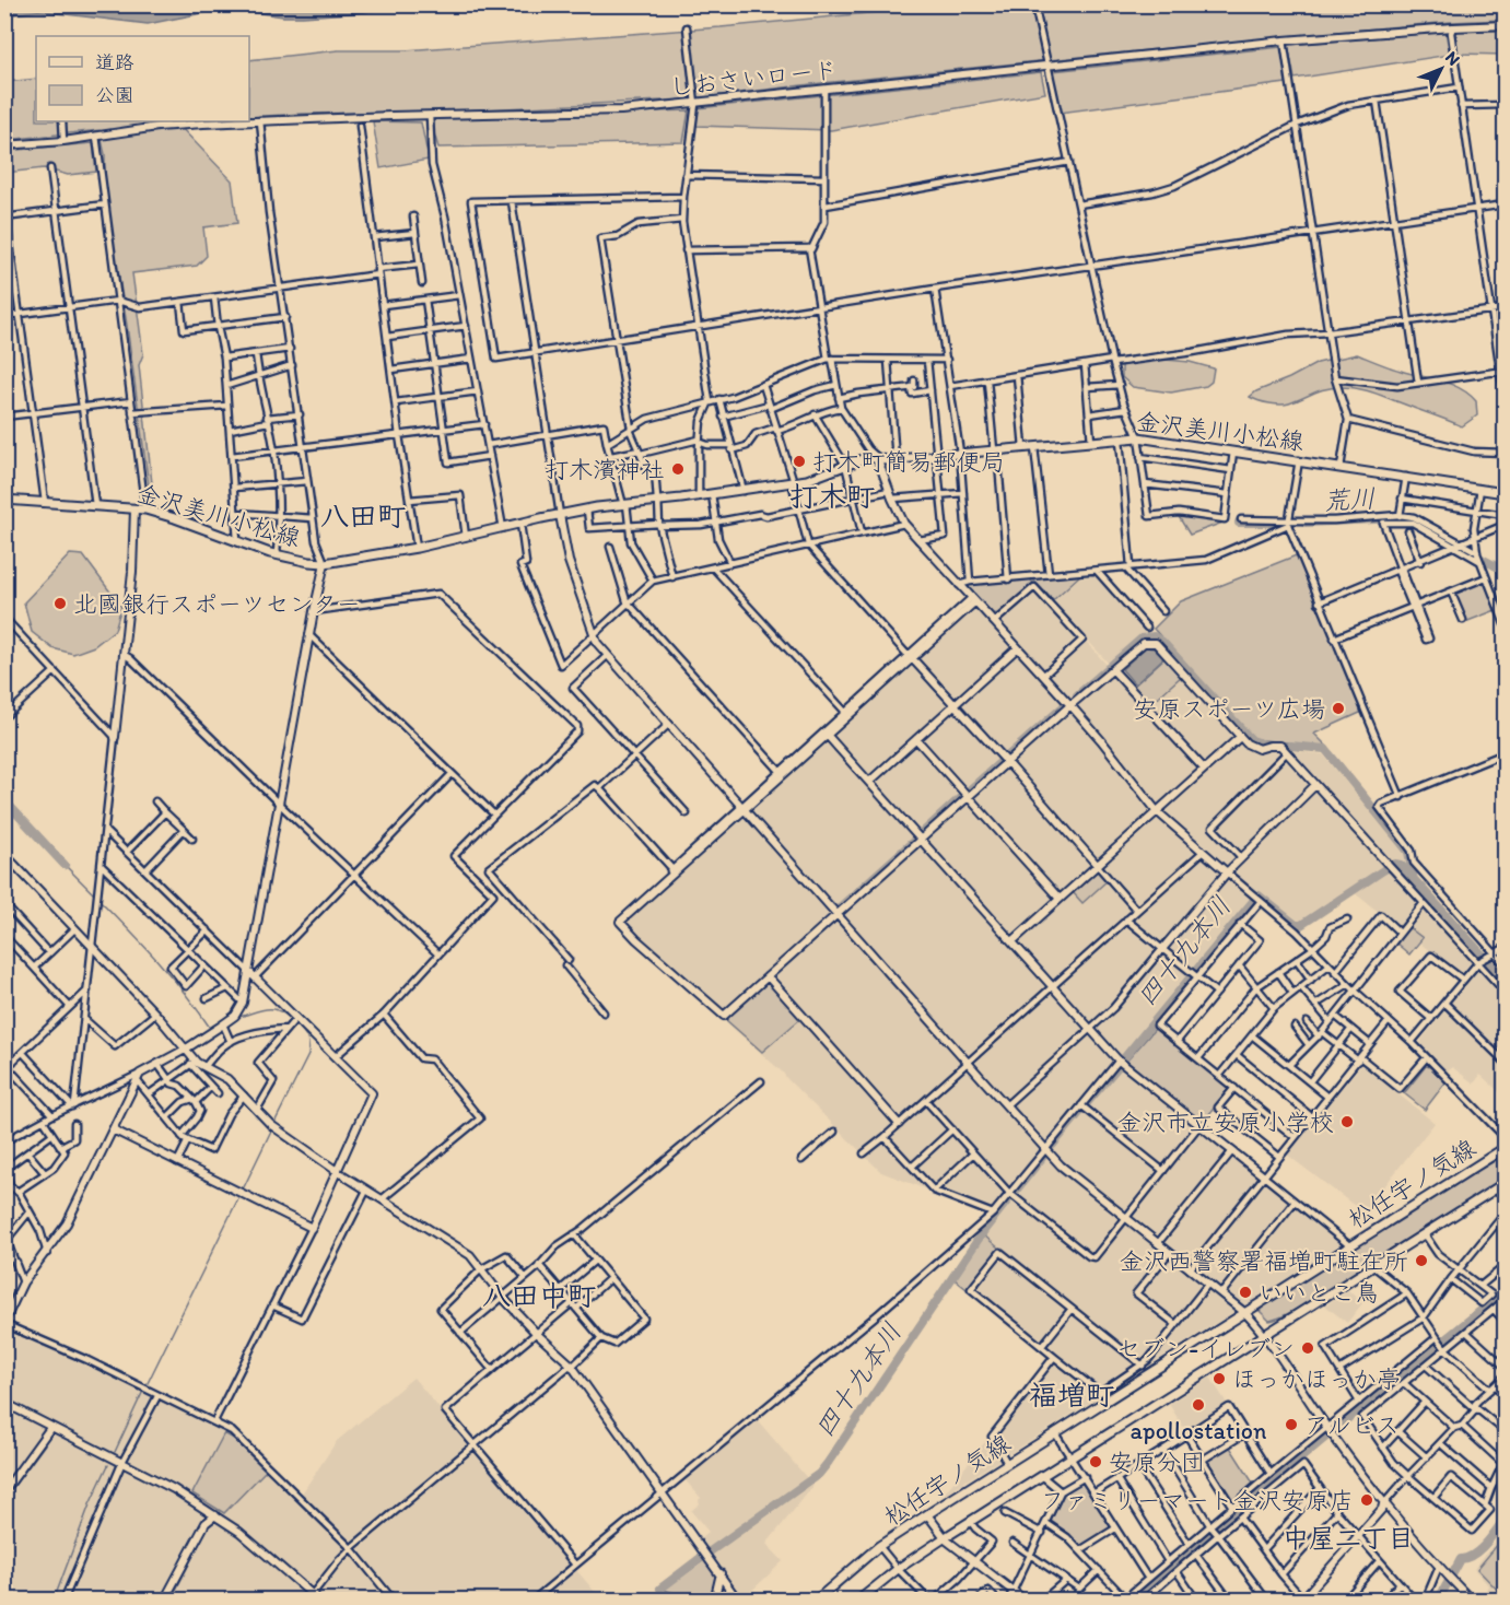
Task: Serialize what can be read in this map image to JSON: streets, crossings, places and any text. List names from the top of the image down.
{
  "streets": {
    "main road": ["金沢美川小松線", "松任宇ノ気線"],
    "street": ["しおさいロード"]
  },
  "districts": [
    "打木町",
    "八田町",
    "八田中町",
    "福増町",
    "中屋二丁目"
  ],
  "water": ["荒川", "四十九本川"],
  "places": [
    "打木町簡易郵便局",
    "打木濱神社",
    "北國銀行スポーツセンター",
    "安原スポーツ広場",
    "金沢市立安原小学校",
    "金沢西警察署福増町駐在所",
    "いいとこ鳥",
    "セブン-イレブン",
    "ほっかほっか亭",
    "apollostation",
    "アルビス",
    "安原分団",
    "ファミリーマート金沢安原店"
  ],
  "legend": ["道路", "公園"],
  "north": "top right"
}
